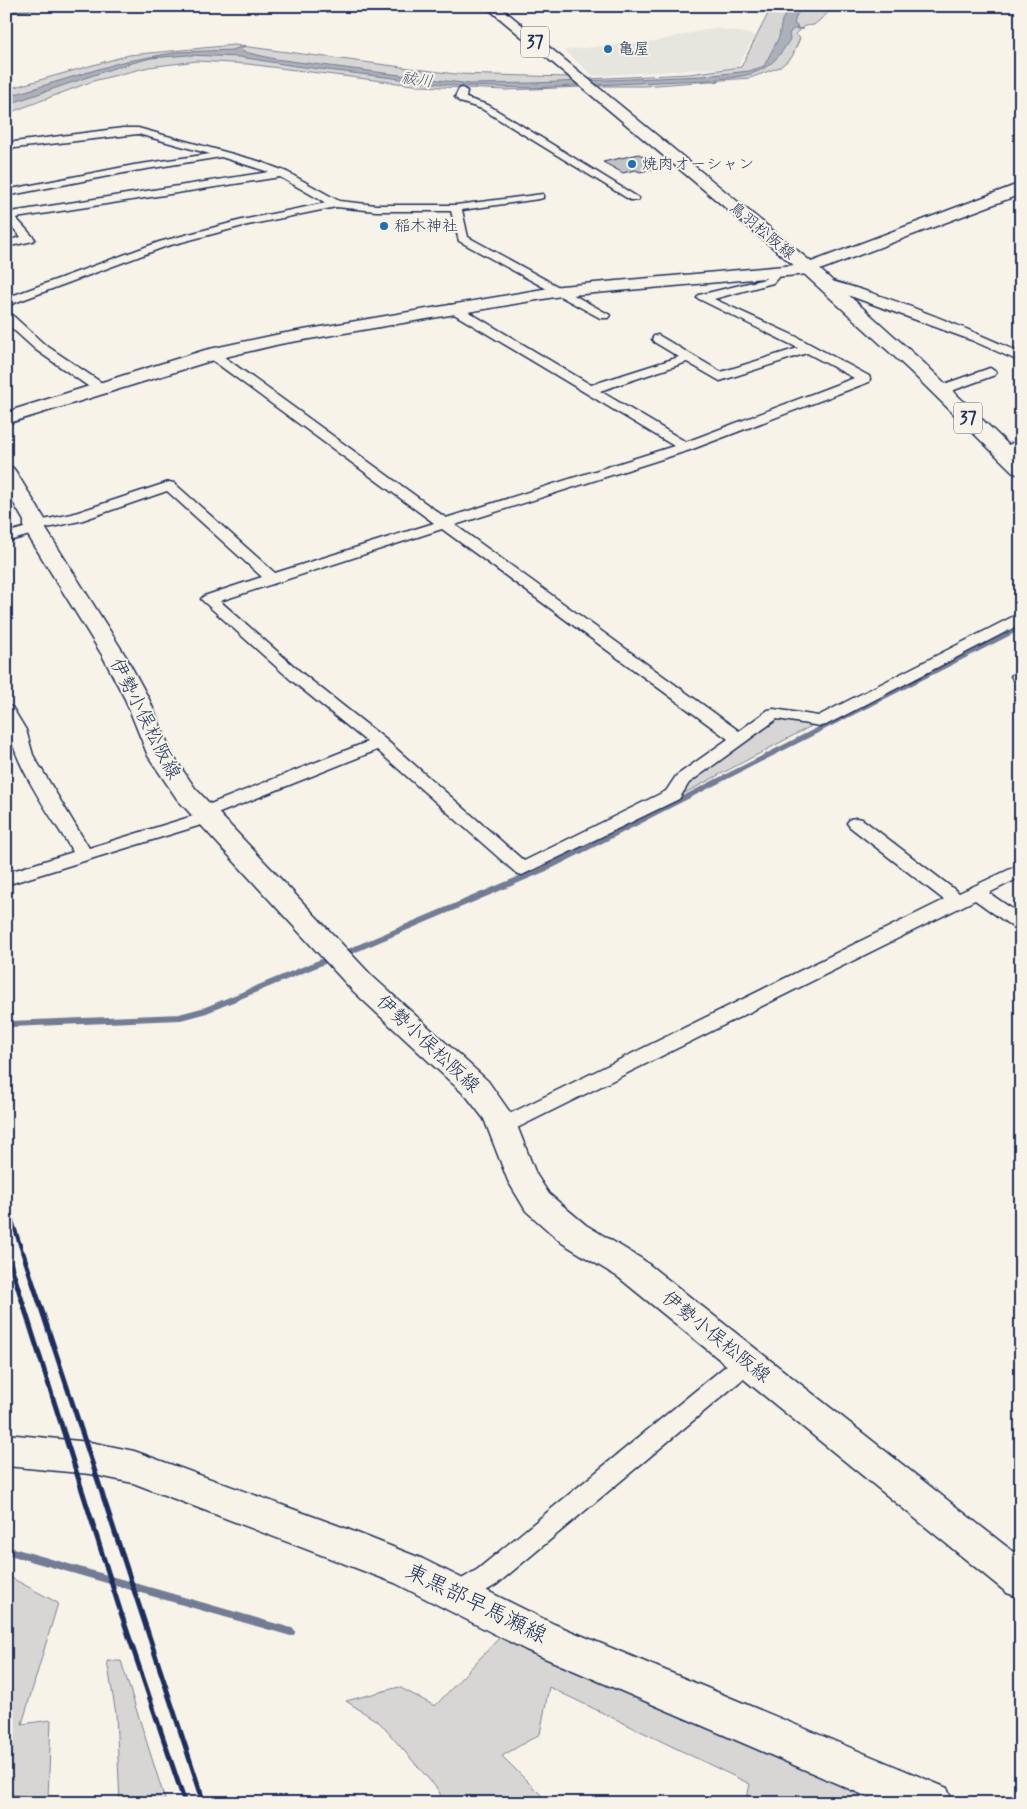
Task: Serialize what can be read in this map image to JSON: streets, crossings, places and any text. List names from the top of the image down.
{
  "streets": {
    "main road": [
      "37",
      "鳥羽松阪線",
      "伊勢小俣松阪線",
      "東黒部早馬瀬線"
    ]
  },
  "water": ["祓川"],
  "places": ["亀屋", "焼肉オーシャン", "稲木神社"]
}
